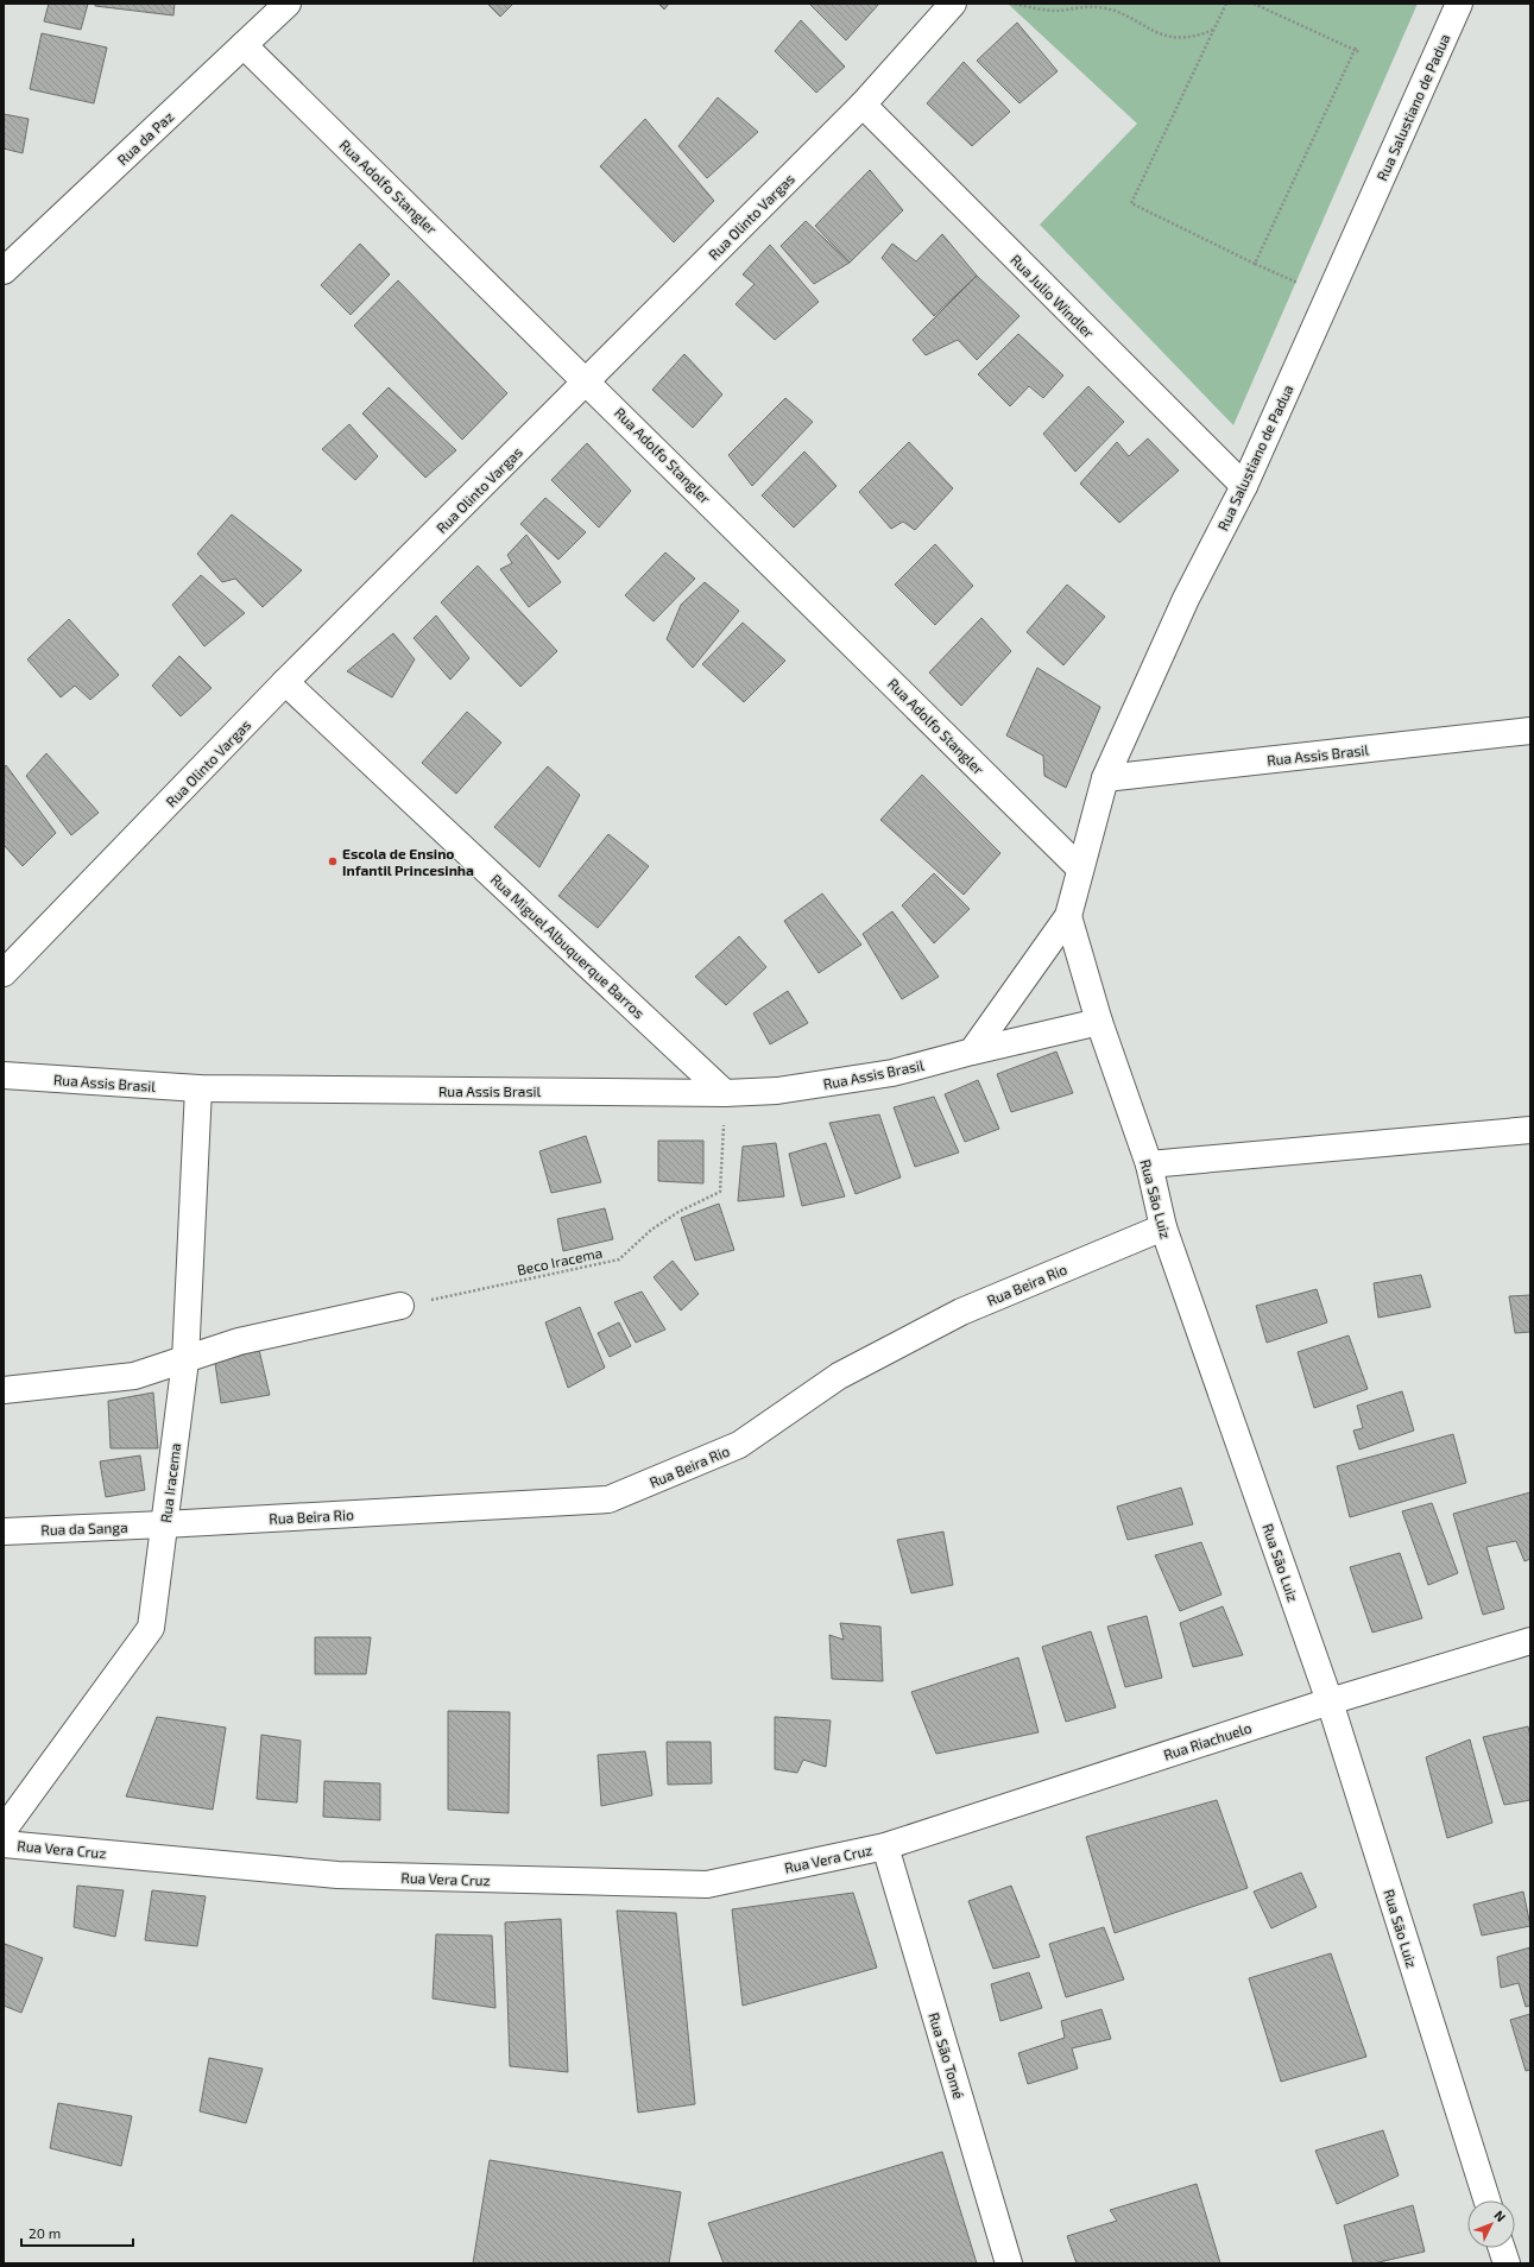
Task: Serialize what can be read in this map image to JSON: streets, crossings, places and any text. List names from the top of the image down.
{
  "streets": {
    "street": [
      "Rua Salustiano de Padua",
      "Rua da Paz",
      "Rua Adolfo Stangler",
      "Rua Olinto Vargas",
      "Rua Julio Windler",
      "Rua Assis Brasil",
      "Rua Miguel Albuquerque Barros",
      "Rua São Luiz",
      "Rua Beira Rio",
      "Rua Iracema",
      "Rua da Sanga",
      "Rua Riachuelo",
      "Rua Vera Cruz",
      "Rua São Tomé"
    ],
    "path": ["Beco Iracema"]
  },
  "crossings": [
    ["Rua Salustiano de Padua", "Rua Adolfo Stangler"],
    ["Rua Salustiano de Padua", "Rua Julio Windler"],
    ["Rua Salustiano de Padua", "Rua Assis Brasil"],
    ["Rua Salustiano de Padua", "Rua São Luiz"],
    ["Rua da Paz", "Rua Adolfo Stangler"],
    ["Rua Adolfo Stangler", "Rua Olinto Vargas"],
    ["Rua Olinto Vargas", "Rua Julio Windler"],
    ["Rua Olinto Vargas", "Rua Miguel Albuquerque Barros"],
    ["Rua Assis Brasil", "Rua Miguel Albuquerque Barros"],
    ["Rua Assis Brasil", "Rua São Luiz"],
    ["Rua Assis Brasil", "Beco Iracema"],
    ["Rua Assis Brasil", "Rua Iracema"],
    ["Rua Miguel Albuquerque Barros", "Beco Iracema"],
    ["Rua São Luiz", "Rua Beira Rio"],
    ["Rua São Luiz", "Rua Riachuelo"],
    ["Rua Beira Rio", "Rua Iracema"],
    ["Rua Beira Rio", "Rua da Sanga"],
    ["Rua Iracema", "Rua da Sanga"],
    ["Rua Riachuelo", "Rua Vera Cruz"],
    ["Rua Riachuelo", "Rua São Tomé"],
    ["Rua Vera Cruz", "Rua São Tomé"]
  ],
  "places": ["Escola de Ensino Infantil Princesinha"],
  "scale_bar": "20 m",
  "north": "top right"
}
